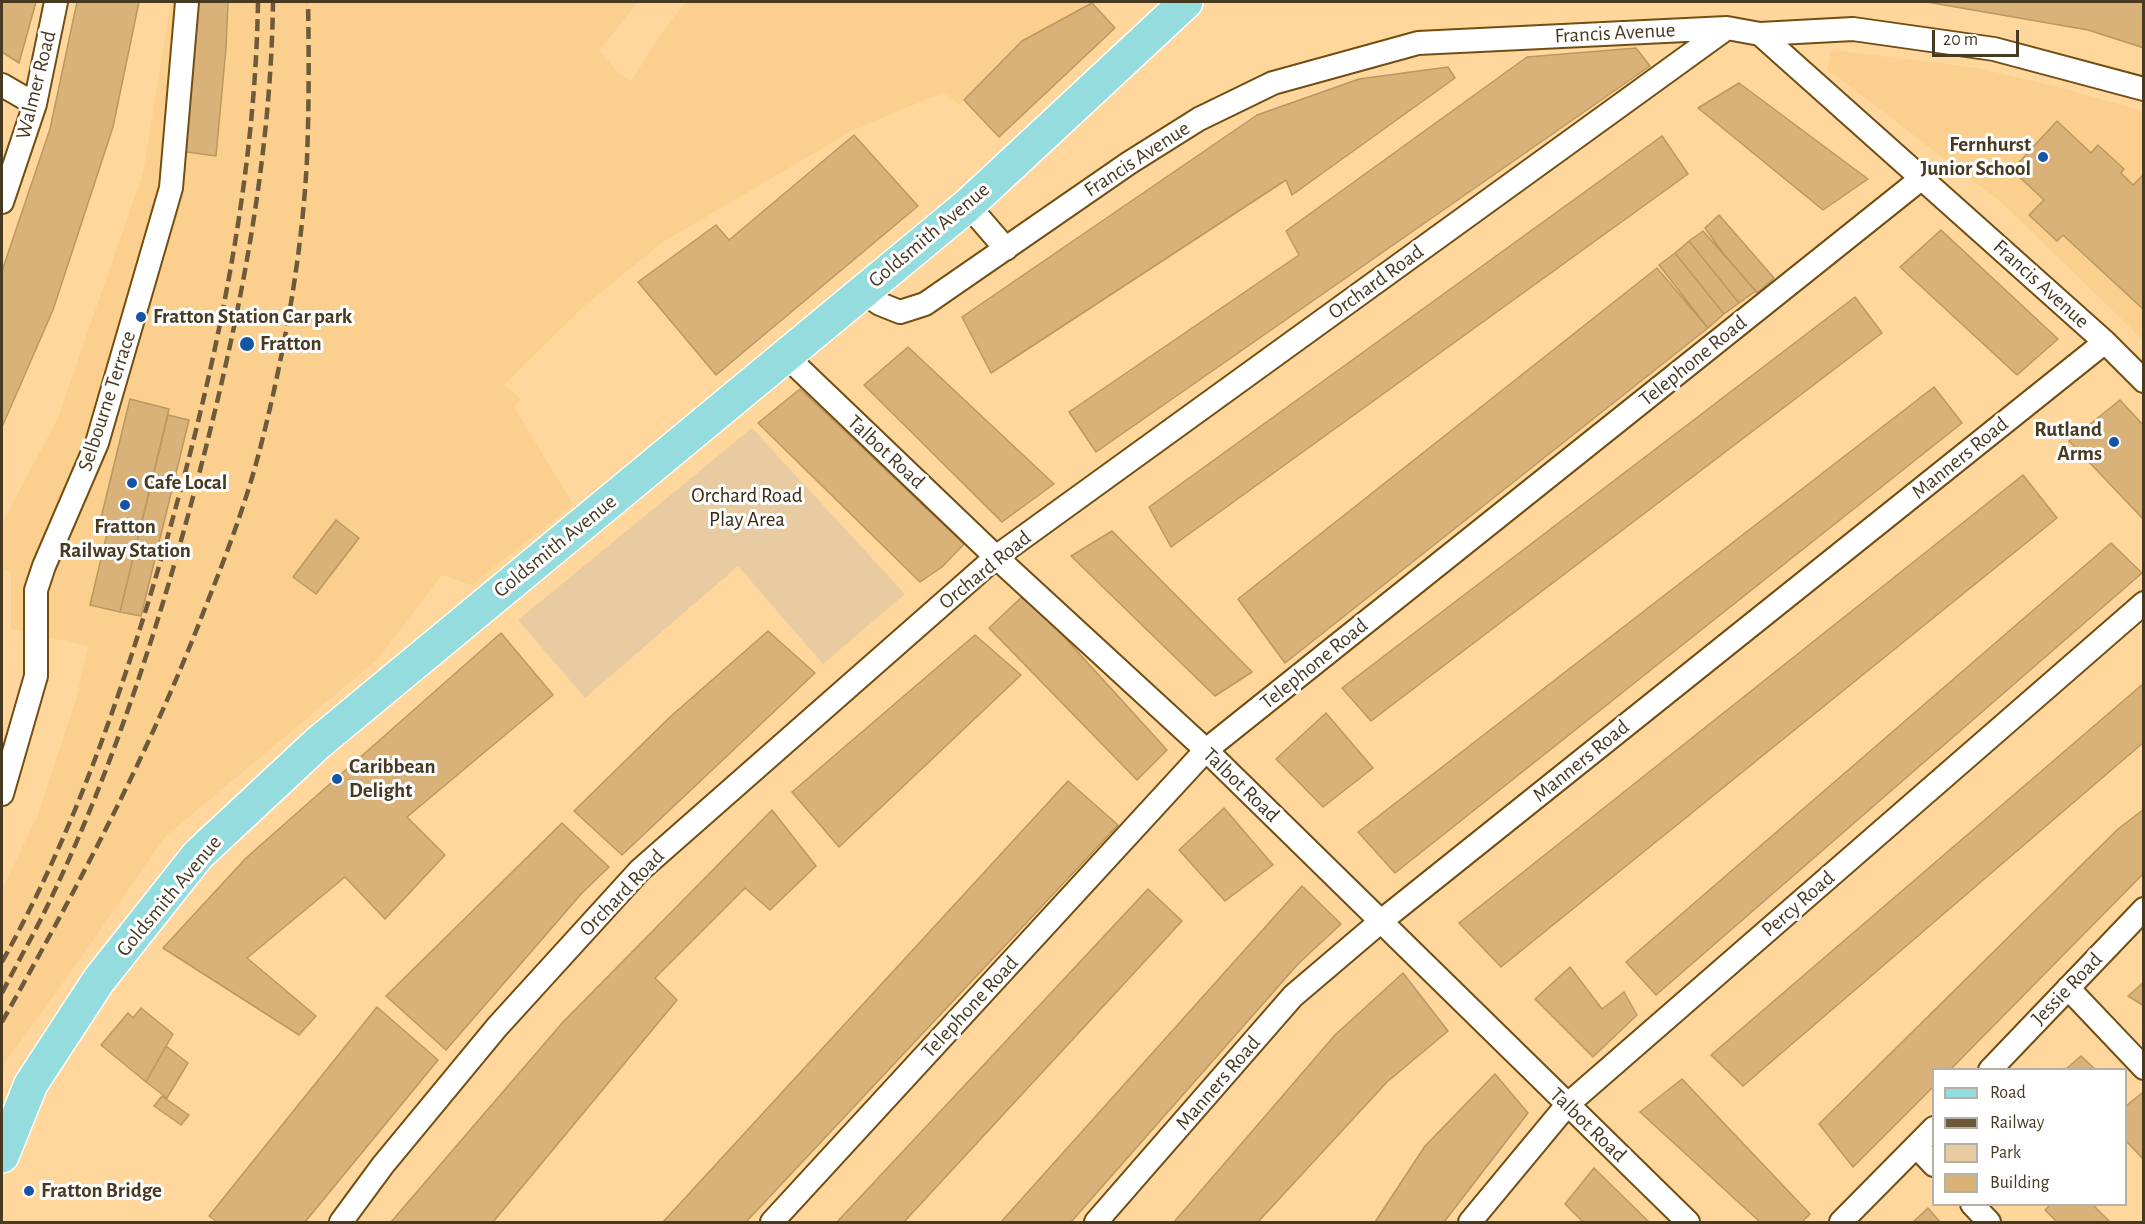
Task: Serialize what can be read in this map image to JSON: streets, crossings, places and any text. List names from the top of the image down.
{
  "streets": {
    "main road": ["Goldsmith Avenue"],
    "street": [
      "Francis Avenue",
      "Walmer Road",
      "Orchard Road",
      "Telephone Road",
      "Selbourne Terrace",
      "Talbot Road",
      "Manners Road",
      "Percy Road",
      "Jessie Road"
    ]
  },
  "crossings": [
    ["Francis Avenue", "Goldsmith Avenue"],
    ["Francis Avenue", "Orchard Road"],
    ["Francis Avenue", "Telephone Road"],
    ["Francis Avenue", "Manners Road"],
    ["Goldsmith Avenue", "Talbot Road"],
    ["Orchard Road", "Talbot Road"],
    ["Telephone Road", "Talbot Road"],
    ["Talbot Road", "Manners Road"],
    ["Talbot Road", "Percy Road"]
  ],
  "parks": ["Orchard Road Play Area"],
  "places": [
    "Fernhurst Junior School",
    "Fratton Station Car park",
    "Fratton",
    "Rutland Arms",
    "Cafe Local",
    "Fratton Railway Station",
    "Caribbean Delight",
    "Fratton Bridge"
  ],
  "legend": [
    "Road",
    "Railway",
    "Park",
    "Building"
  ],
  "scale_bar": "20 m"
}
